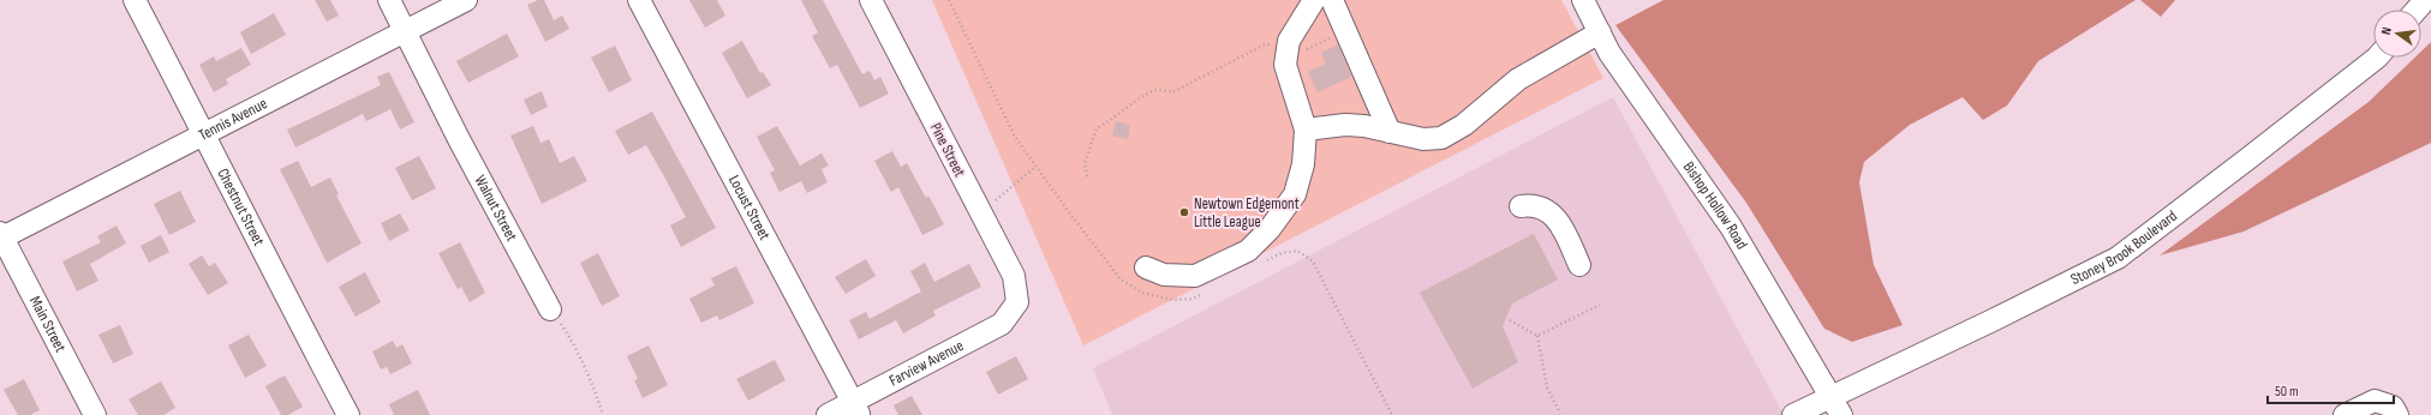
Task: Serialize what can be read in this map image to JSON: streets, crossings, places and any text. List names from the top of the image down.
{
  "streets": {
    "street": [
      "Tennis Avenue",
      "Pine Street",
      "Bishop Hollow Road",
      "Chestnut Street",
      "Locust Street",
      "Walnut Street",
      "Stoney Brook Boulevard",
      "Main Street",
      "Farview Avenue"
    ]
  },
  "crossings": [
    ["Tennis Avenue", "Chestnut Street"],
    ["Tennis Avenue", "Walnut Street"],
    ["Tennis Avenue", "Main Street"],
    ["Pine Street", "Farview Avenue"],
    ["Bishop Hollow Road", "Stoney Brook Boulevard"],
    ["Locust Street", "Farview Avenue"]
  ],
  "places": ["Newtown Edgemont Little League"],
  "scale_bar": "50 m",
  "north": "left"
}
